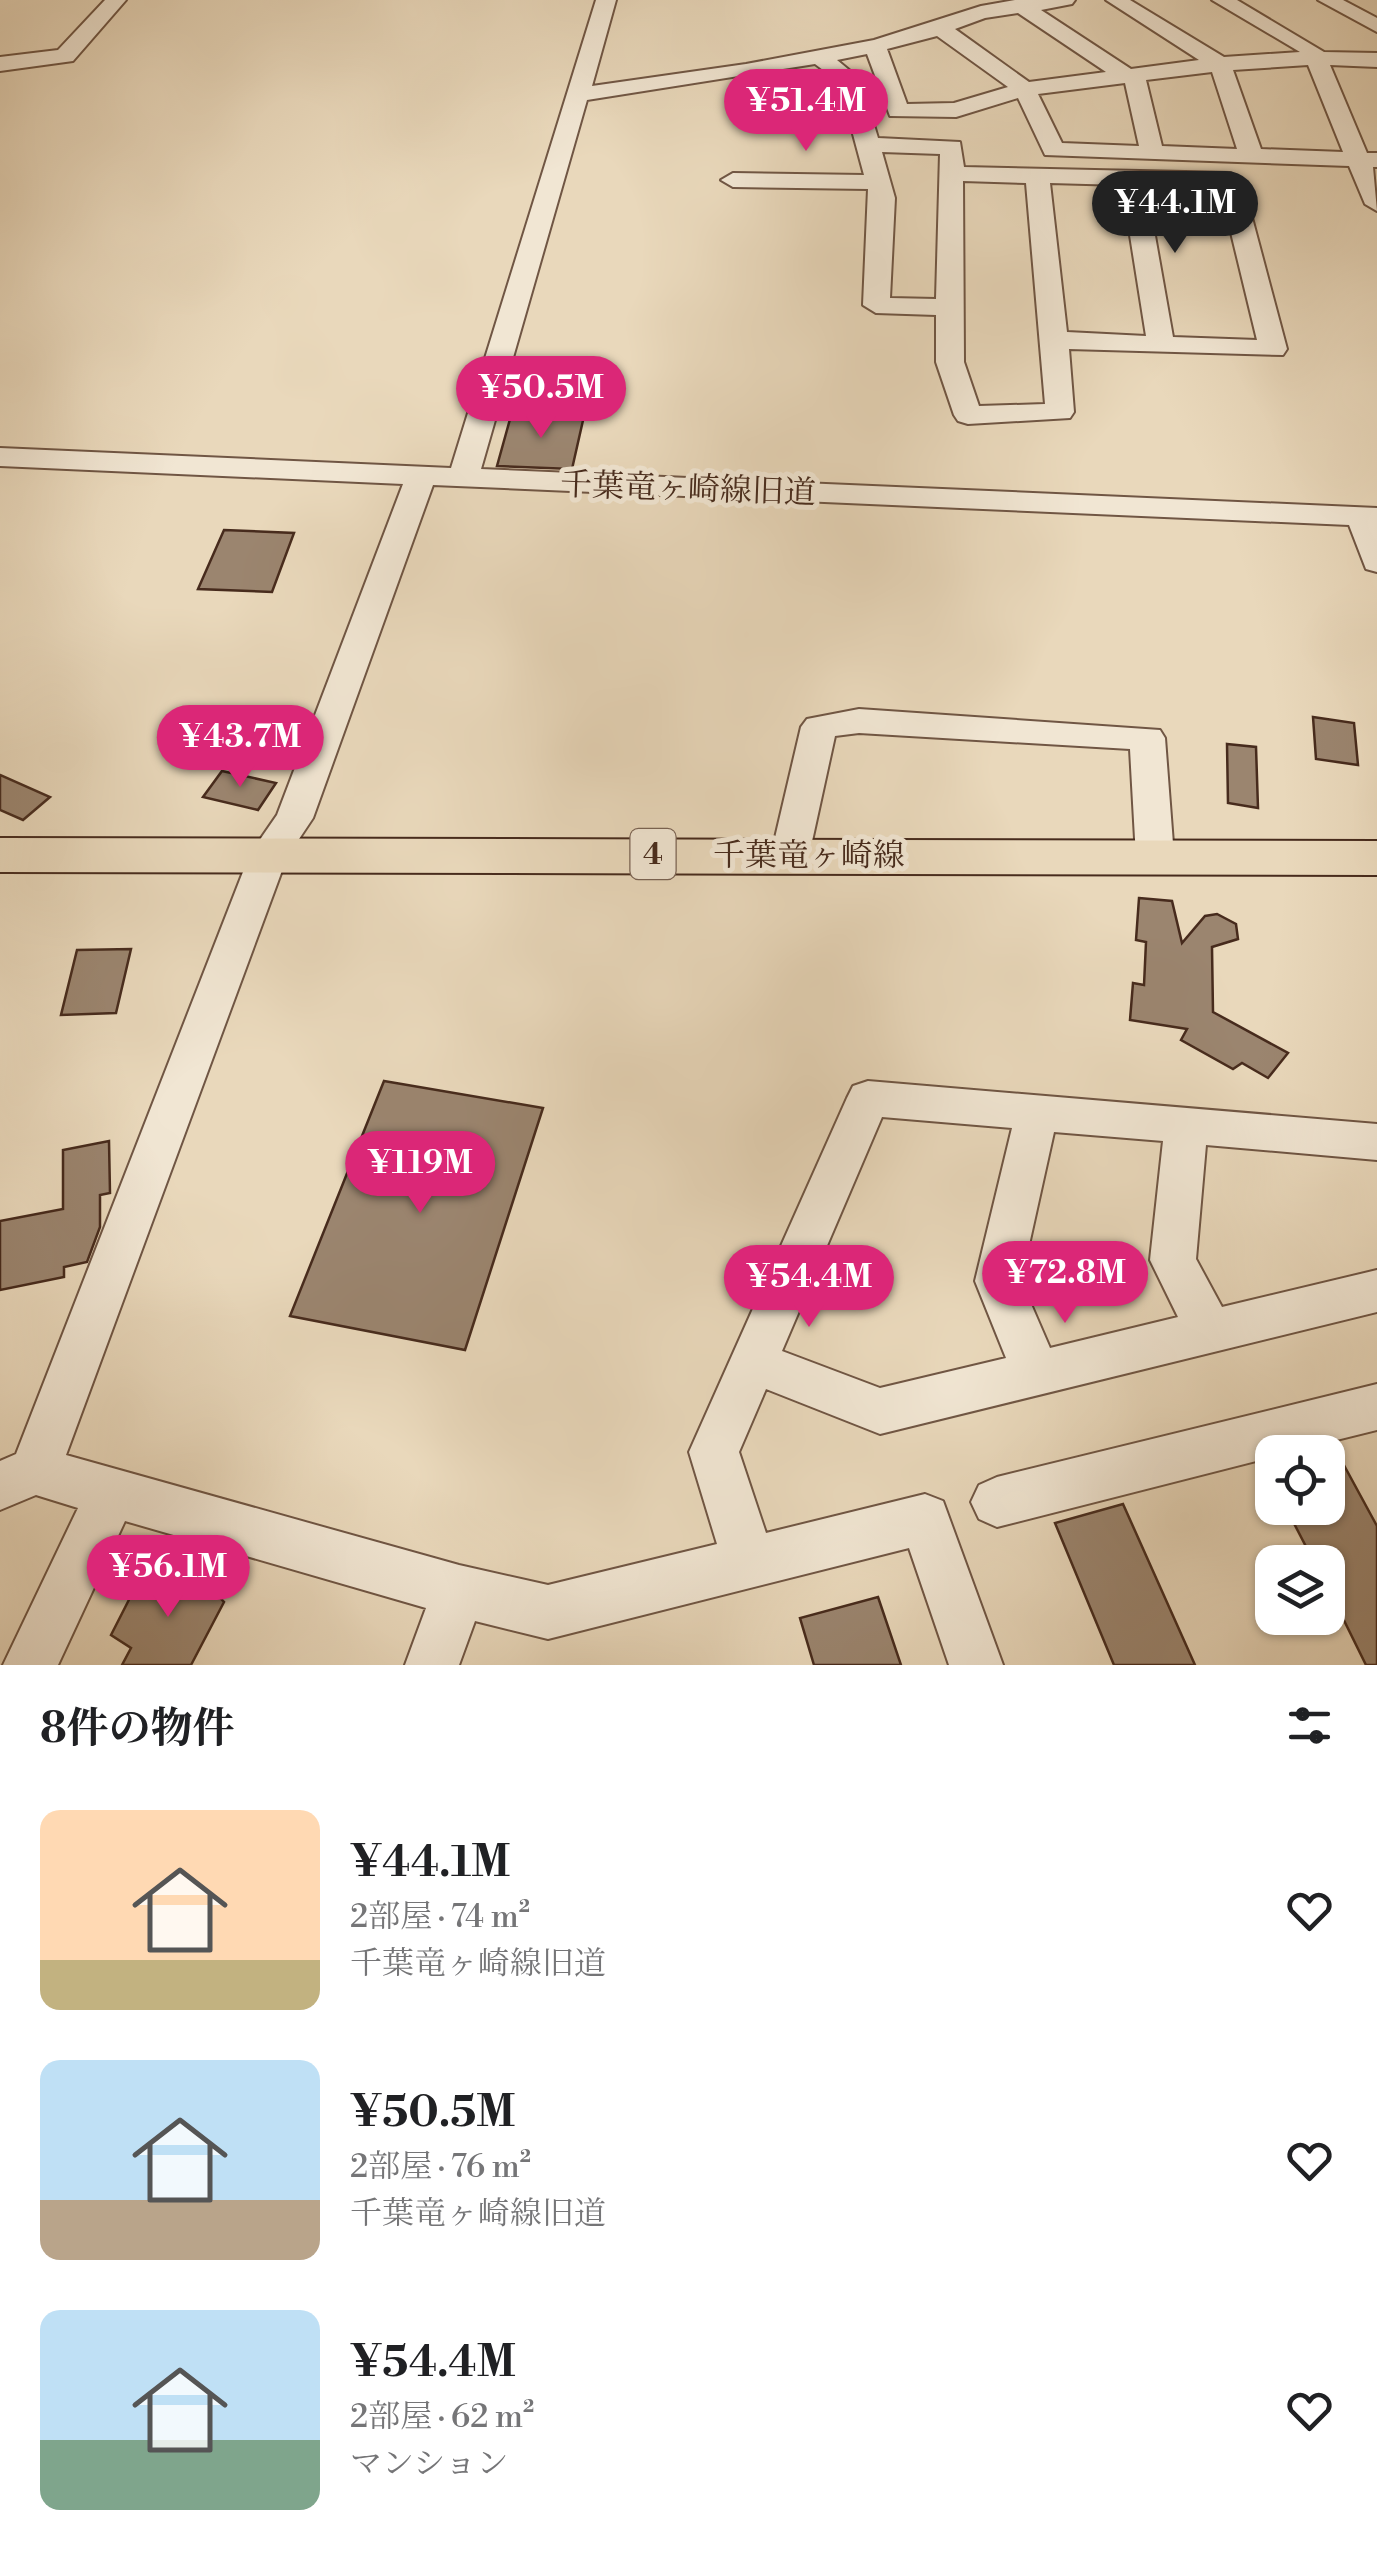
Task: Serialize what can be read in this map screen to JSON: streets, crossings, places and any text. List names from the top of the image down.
{
  "streets": {
    "main road": ["4", "千葉竜ヶ崎線"],
    "street": ["千葉竜ヶ崎線旧道"]
  },
  "page": {
    "price": [
      "¥51.4M",
      "¥44.1M",
      "¥50.5M",
      "¥43.7M",
      "¥119M",
      "¥72.8M",
      "¥54.4M",
      "¥56.1M"
    ],
    "heading": "8件の物件",
    "list": [
      {
        "name": "¥44.1M",
        "note": "2部屋 · 74 m² · 千葉竜ヶ崎線旧道"
      },
      {
        "name": "¥50.5M",
        "note": "2部屋 · 76 m² · 千葉竜ヶ崎線旧道"
      },
      {
        "name": "¥54.4M",
        "note": "2部屋 · 62 m² · マンション"
      }
    ]
  }
}
